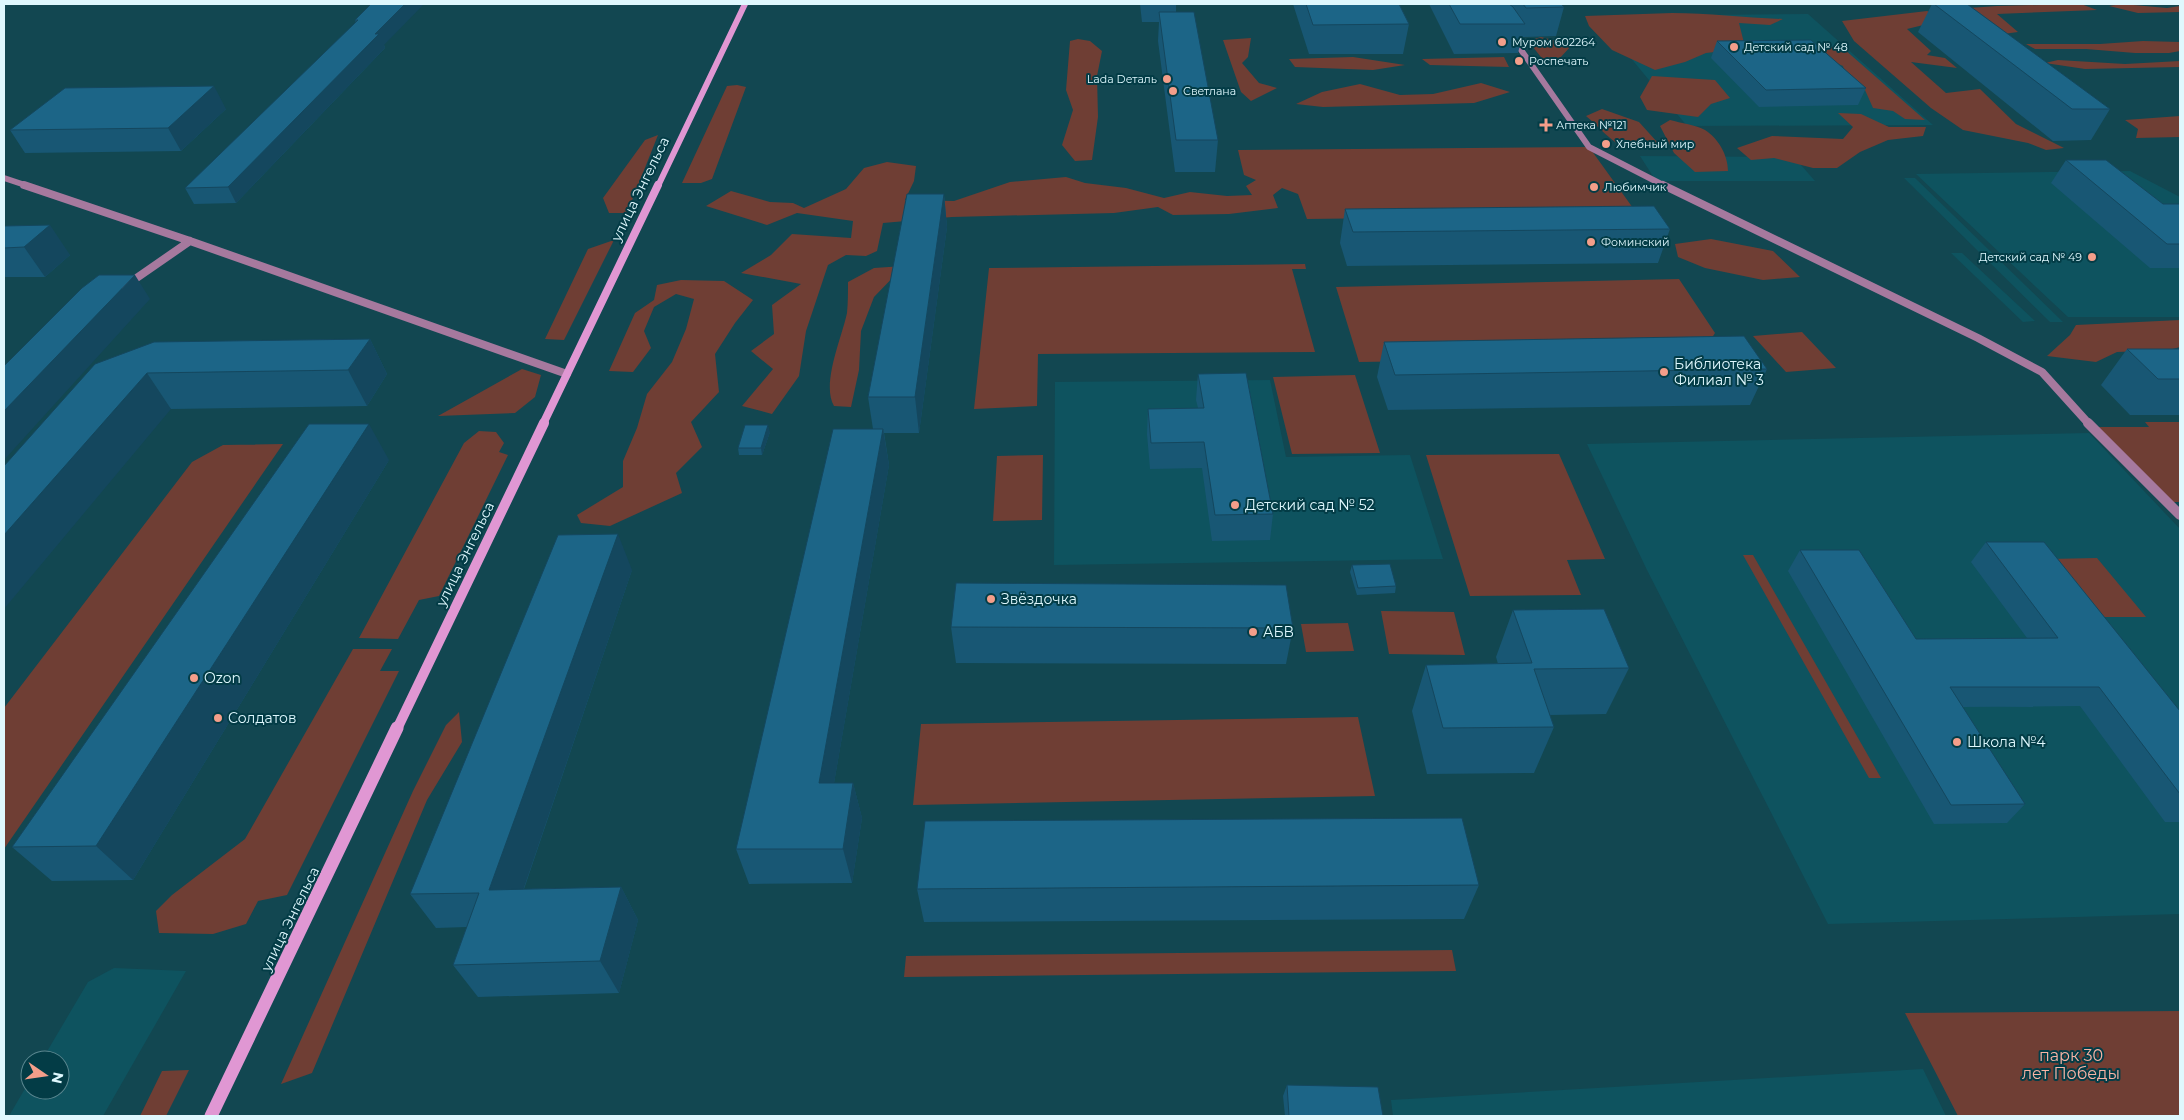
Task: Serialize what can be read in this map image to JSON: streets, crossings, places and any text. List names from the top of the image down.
{
  "streets": {
    "street": ["улица Энгельса"]
  },
  "parks": ["парк 30 лет Победы"],
  "places": {
    "other": [
      "Муром 602264",
      "Детский сад № 48",
      "Роспечать",
      "Lada Dеталь",
      "Светлана",
      "Хлебный мир",
      "Любимчик",
      "Фоминский",
      "Детский сад № 49",
      "Библиотека Филиал № 3",
      "Детский сад № 52",
      "Звёздочка",
      "АБВ",
      "Ozon",
      "Солдатов",
      "Школа №4"
    ],
    "health": ["Аптека №121"]
  },
  "north": "right"
}
